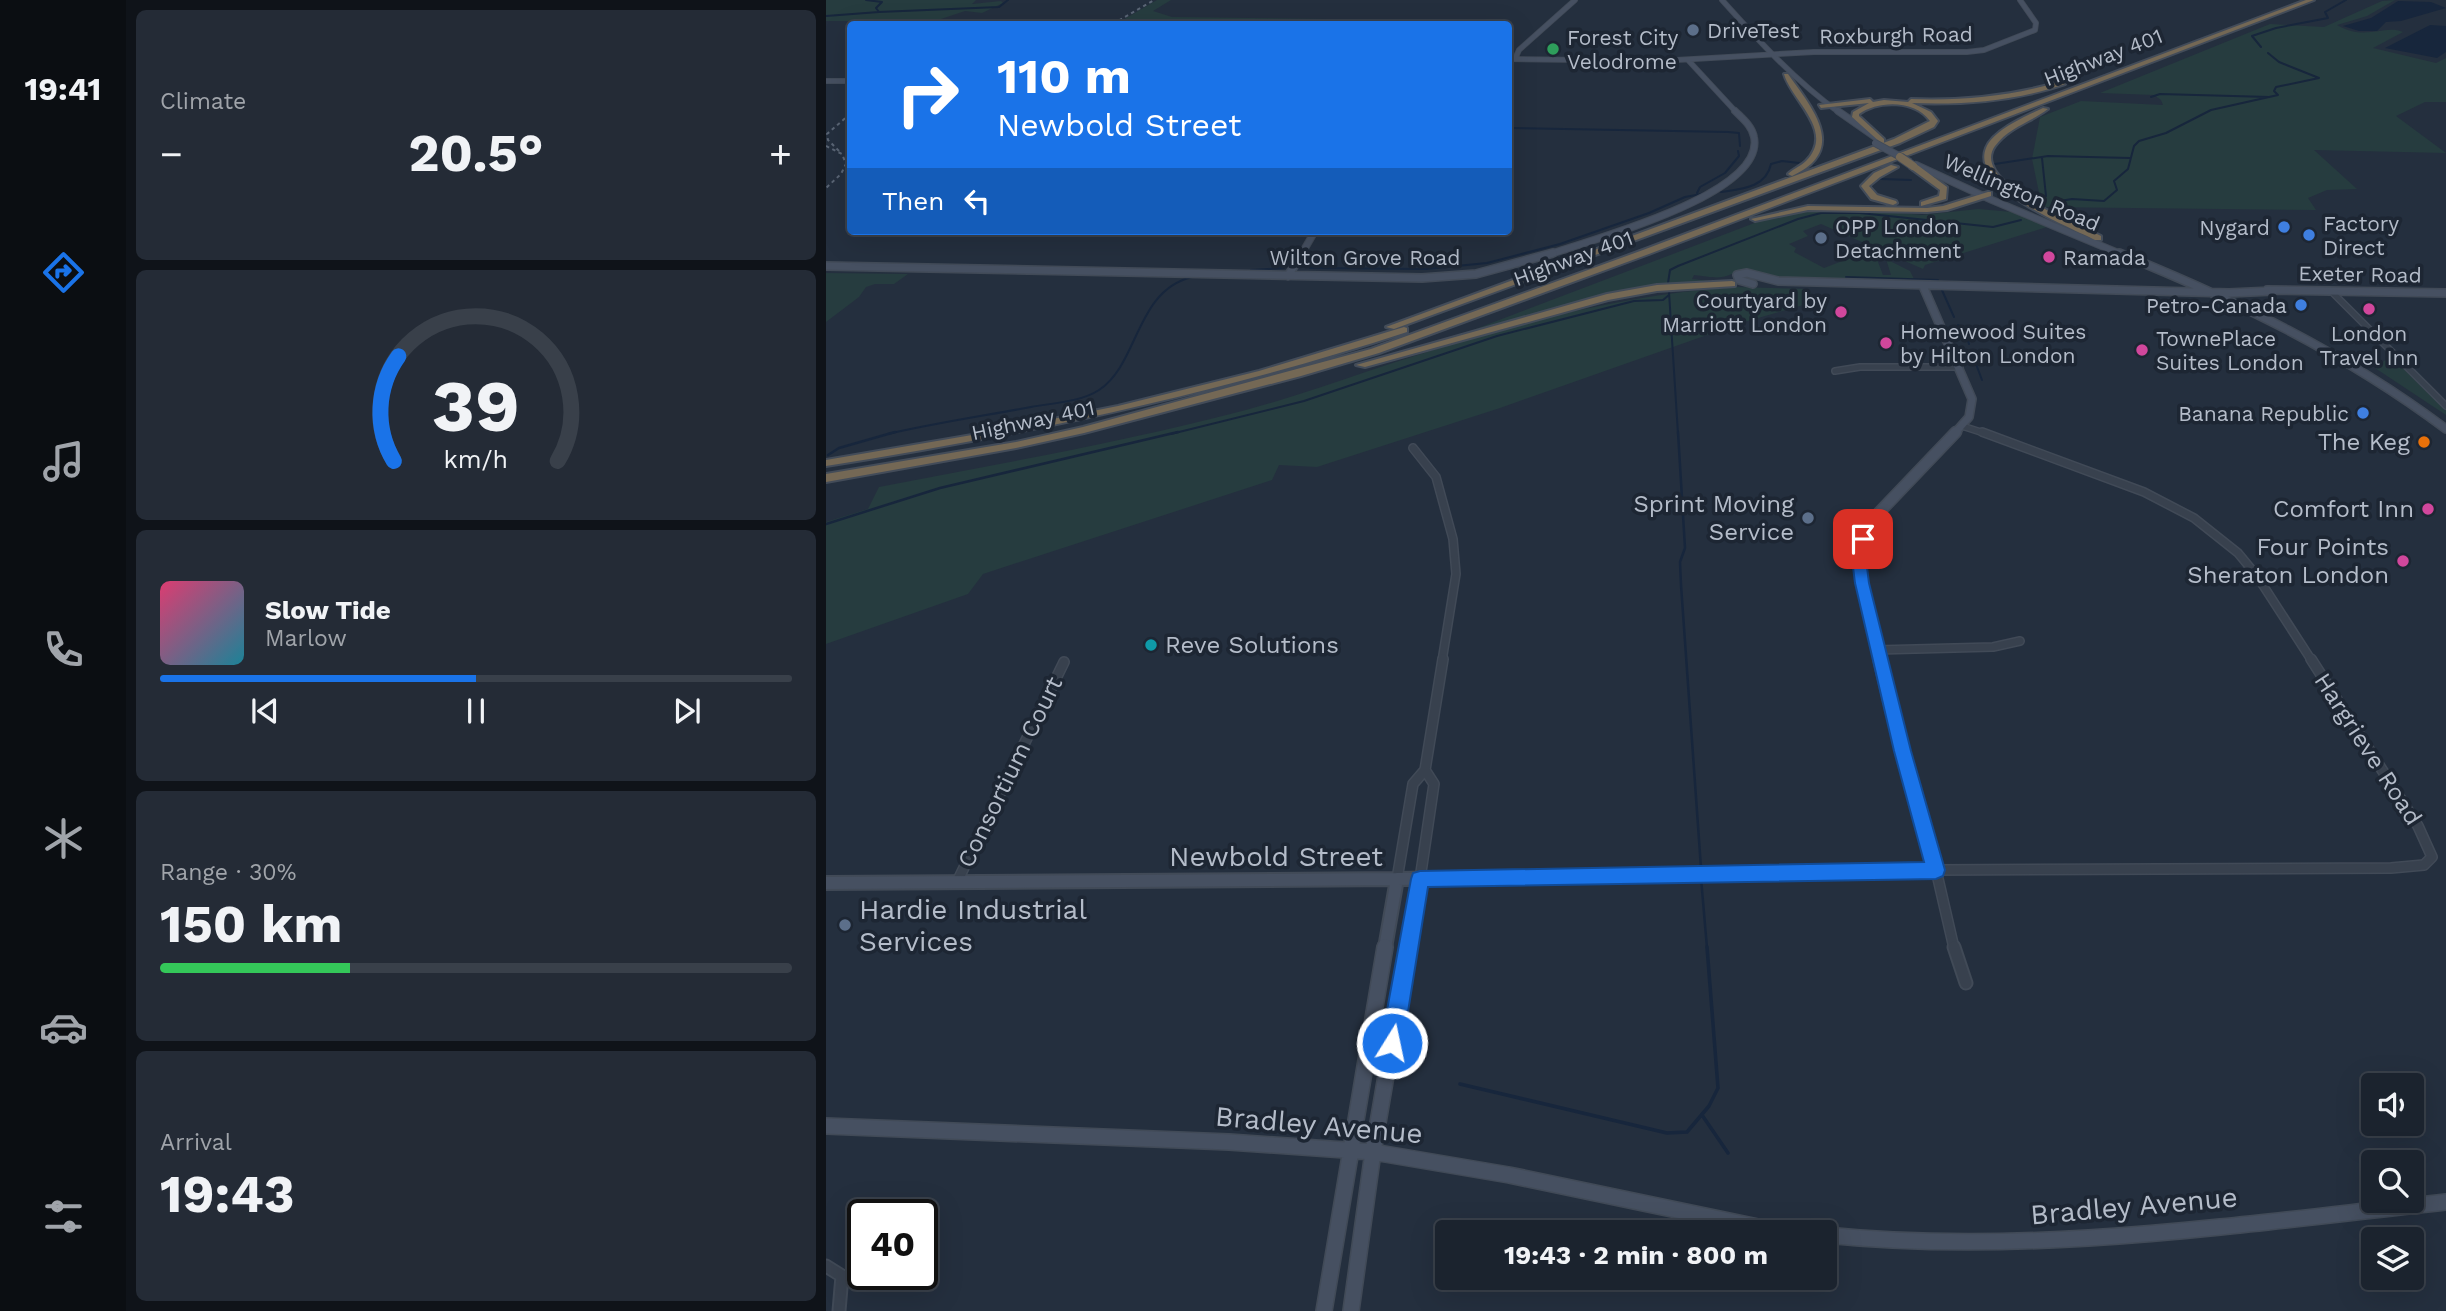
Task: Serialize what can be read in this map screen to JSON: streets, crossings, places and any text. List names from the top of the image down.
{
  "streets": {
    "highway": ["Highway 401"],
    "main road": [
      "Roxburgh Road",
      "Wellington Road",
      "Wilton Grove Road",
      "Exeter Road",
      "Newbold Street",
      "Bradley Avenue"
    ],
    "street": ["Hargrieve Road", "Consortium Court"]
  },
  "crossings": [
    ["Roxburgh Road", "Wilton Grove Road"],
    ["Wellington Road", "Exeter Road"],
    ["Hargrieve Road", "Newbold Street"],
    ["Consortium Court", "Newbold Street"]
  ],
  "places": [
    "DriveTest",
    "Forest City Velodrome",
    "Nygard",
    "Factory Direct",
    "OPP London Detachment",
    "Ramada",
    "Petro-Canada",
    "London Travel Inn",
    "Courtyard by Marriott London",
    "Homewood Suites by Hilton London",
    "TownePlace Suites London",
    "Banana Republic",
    "The Keg",
    "Comfort Inn",
    "Sprint Moving Service",
    "Four Points Sheraton London",
    "Reve Solutions",
    "Hardie Industrial Services"
  ],
  "page": {
    "tabs": "19:41",
    "tile": [
      "Climate",
      ["Range · 30%", "150 km"],
      ["Arrival", "19:43"]
    ],
    "turn": ["110 m", "Newbold Street"],
    "heat": ["−", "20.5°", "+"],
    "then": "Then",
    "song": ["Slow Tide", "Marlow"],
    "limit": "40",
    "trip": "19:43 · 2 min · 800 m",
    "gauge": ["39", "km/h"]
  }
}
